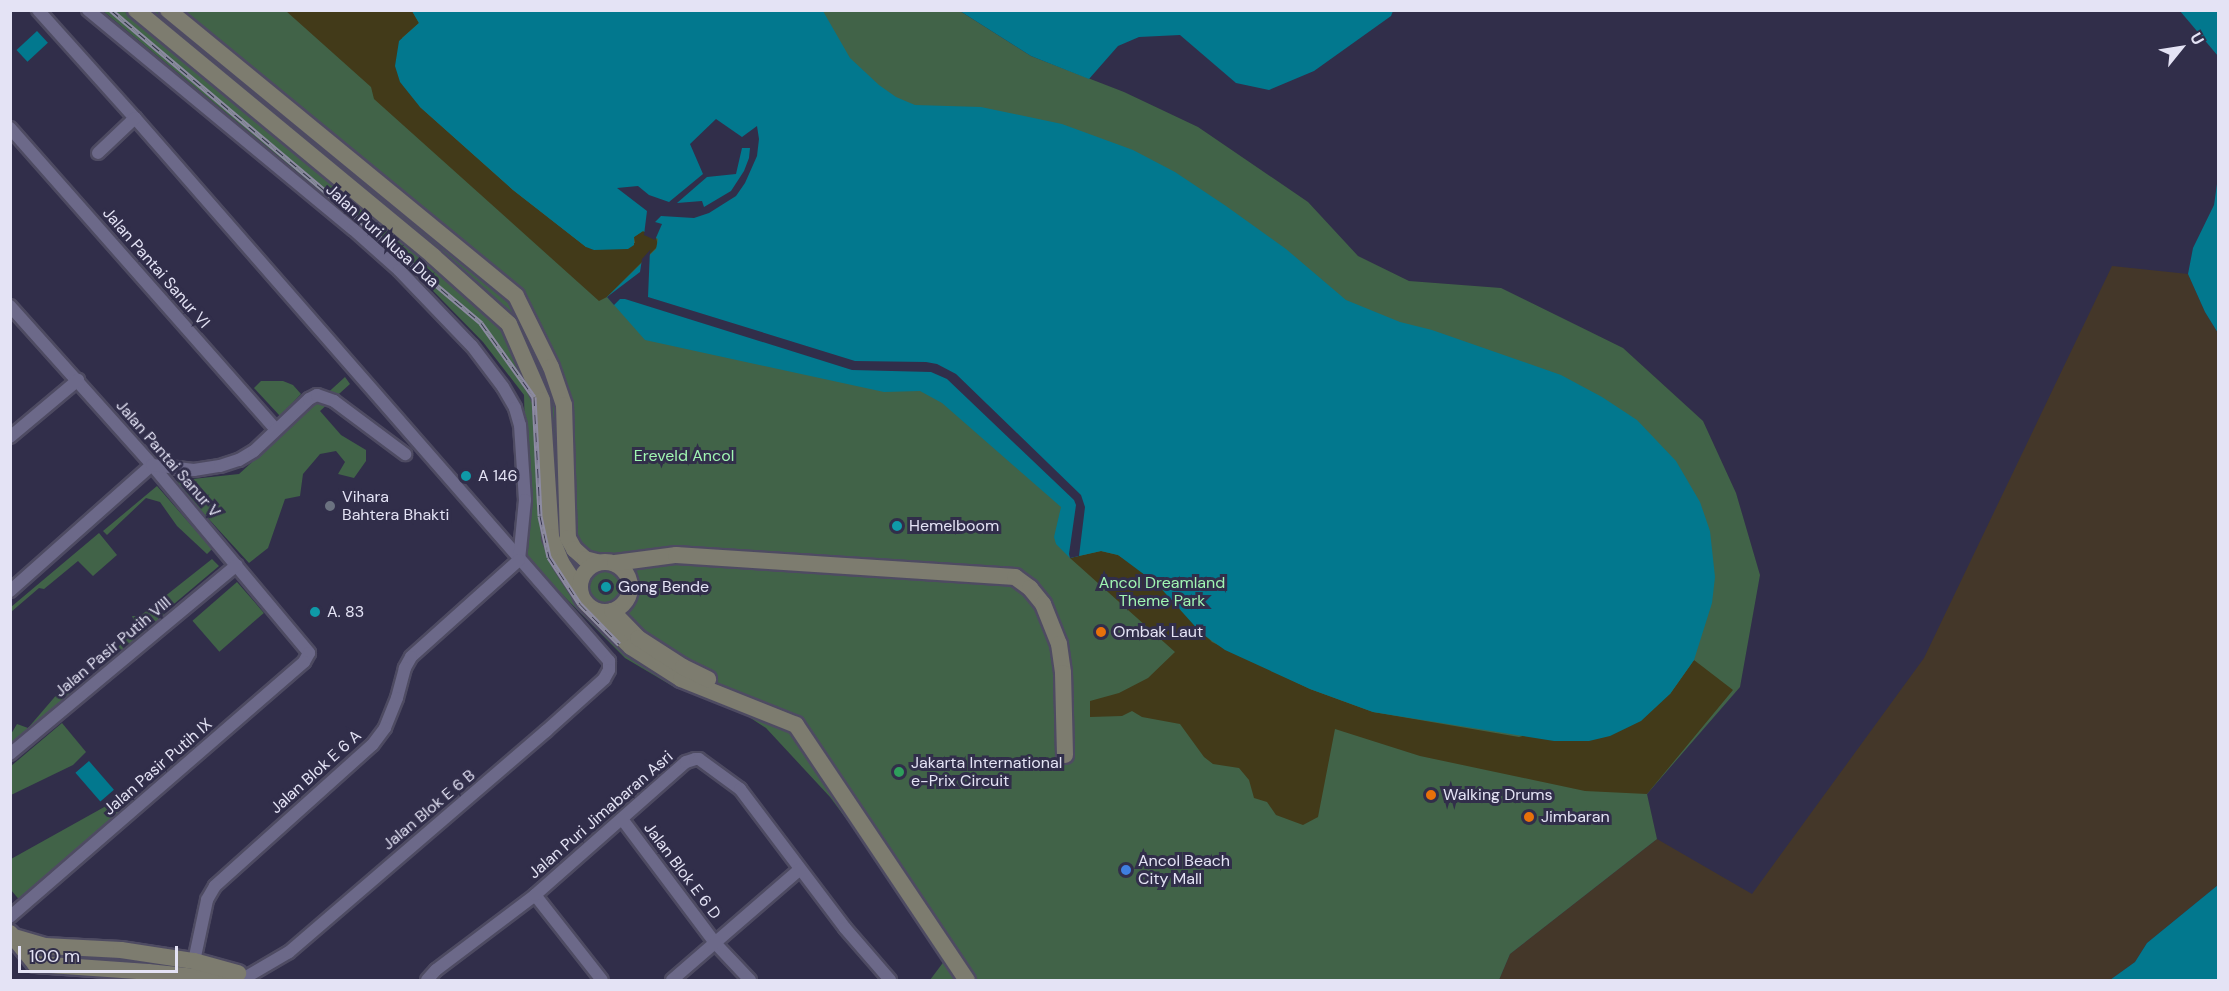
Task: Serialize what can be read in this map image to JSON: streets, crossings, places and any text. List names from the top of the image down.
{
  "streets": {
    "street": [
      "Jalan Puri Nusa Dua",
      "Jalan Pantai Sanur VI",
      "Jalan Pantai Sanur V",
      "Jalan Pasir Putih VIII",
      "Jalan Pasir Putih IX",
      "Jalan Blok E 6 A",
      "Jalan Blok E 6 B",
      "Jalan Puri Jimabaran Asri",
      "Jalan Blok E 6 D"
    ]
  },
  "crossings": [
    ["Jalan Puri Nusa Dua", "Jalan Blok E 6 A"],
    ["Jalan Puri Nusa Dua", "Jalan Blok E 6 B"],
    ["Jalan Pantai Sanur V", "Jalan Pasir Putih VIII"],
    ["Jalan Pantai Sanur V", "Jalan Pasir Putih IX"],
    ["Jalan Blok E 6 A", "Jalan Blok E 6 B"],
    ["Jalan Puri Jimabaran Asri", "Jalan Blok E 6 D"]
  ],
  "parks": ["Ereveld Ancol", "Ancol Dreamland Theme Park"],
  "places": [
    "A 146",
    "Vihara Bahtera Bhakti",
    "Hemelboom",
    "Gong Bende",
    "A. 83",
    "Ombak Laut",
    "Jakarta International e-Prix Circuit",
    "Walking Drums",
    "Jimbaran",
    "Ancol Beach City Mall"
  ],
  "scale_bar": "100 m",
  "north": "top right"
}
